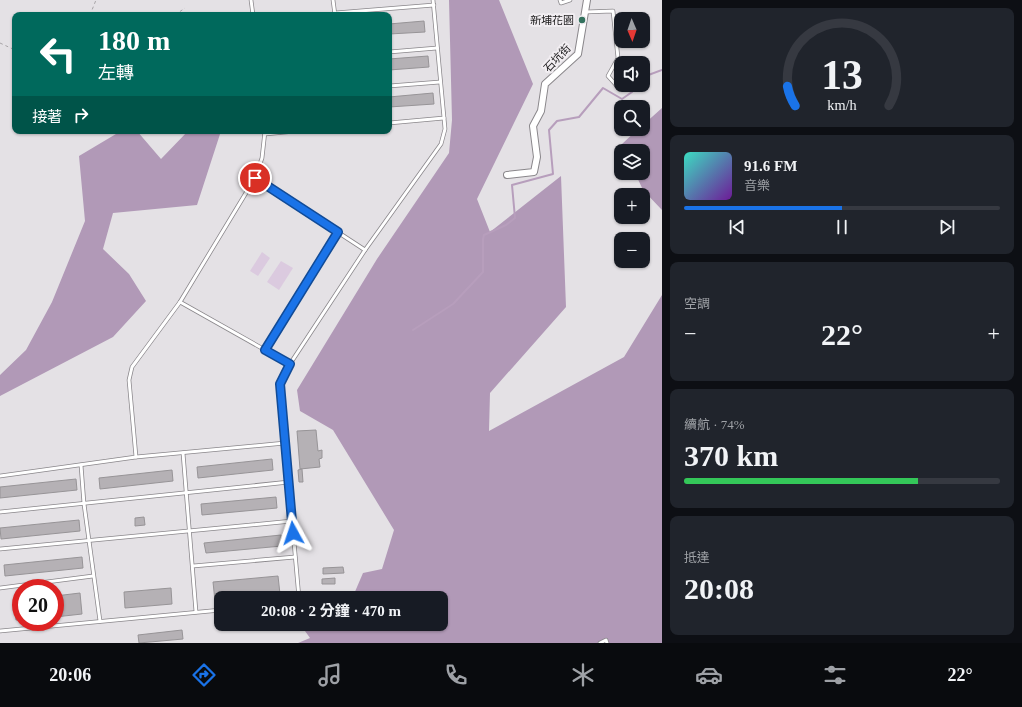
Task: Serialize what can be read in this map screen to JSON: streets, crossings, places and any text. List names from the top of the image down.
{
  "streets": {
    "street": ["石坑街"]
  },
  "places": ["新埔花園"],
  "north": "bottom",
  "page": {
    "map_buttons": ["+", "−"],
    "turn": ["180 m", "左轉"],
    "then": "接著",
    "song": ["91.6 FM", "音樂"],
    "tile": [
      "空調",
      ["續航 · 74%", "370 km"],
      ["抵達", "20:08"]
    ],
    "heat": ["−", "22°", "+"],
    "limit": "20",
    "trip": "20:08 · 2 分鐘 · 470 m",
    "tabs": ["20:06", "22°"],
    "gauge": ["13", "km/h"]
  }
}
